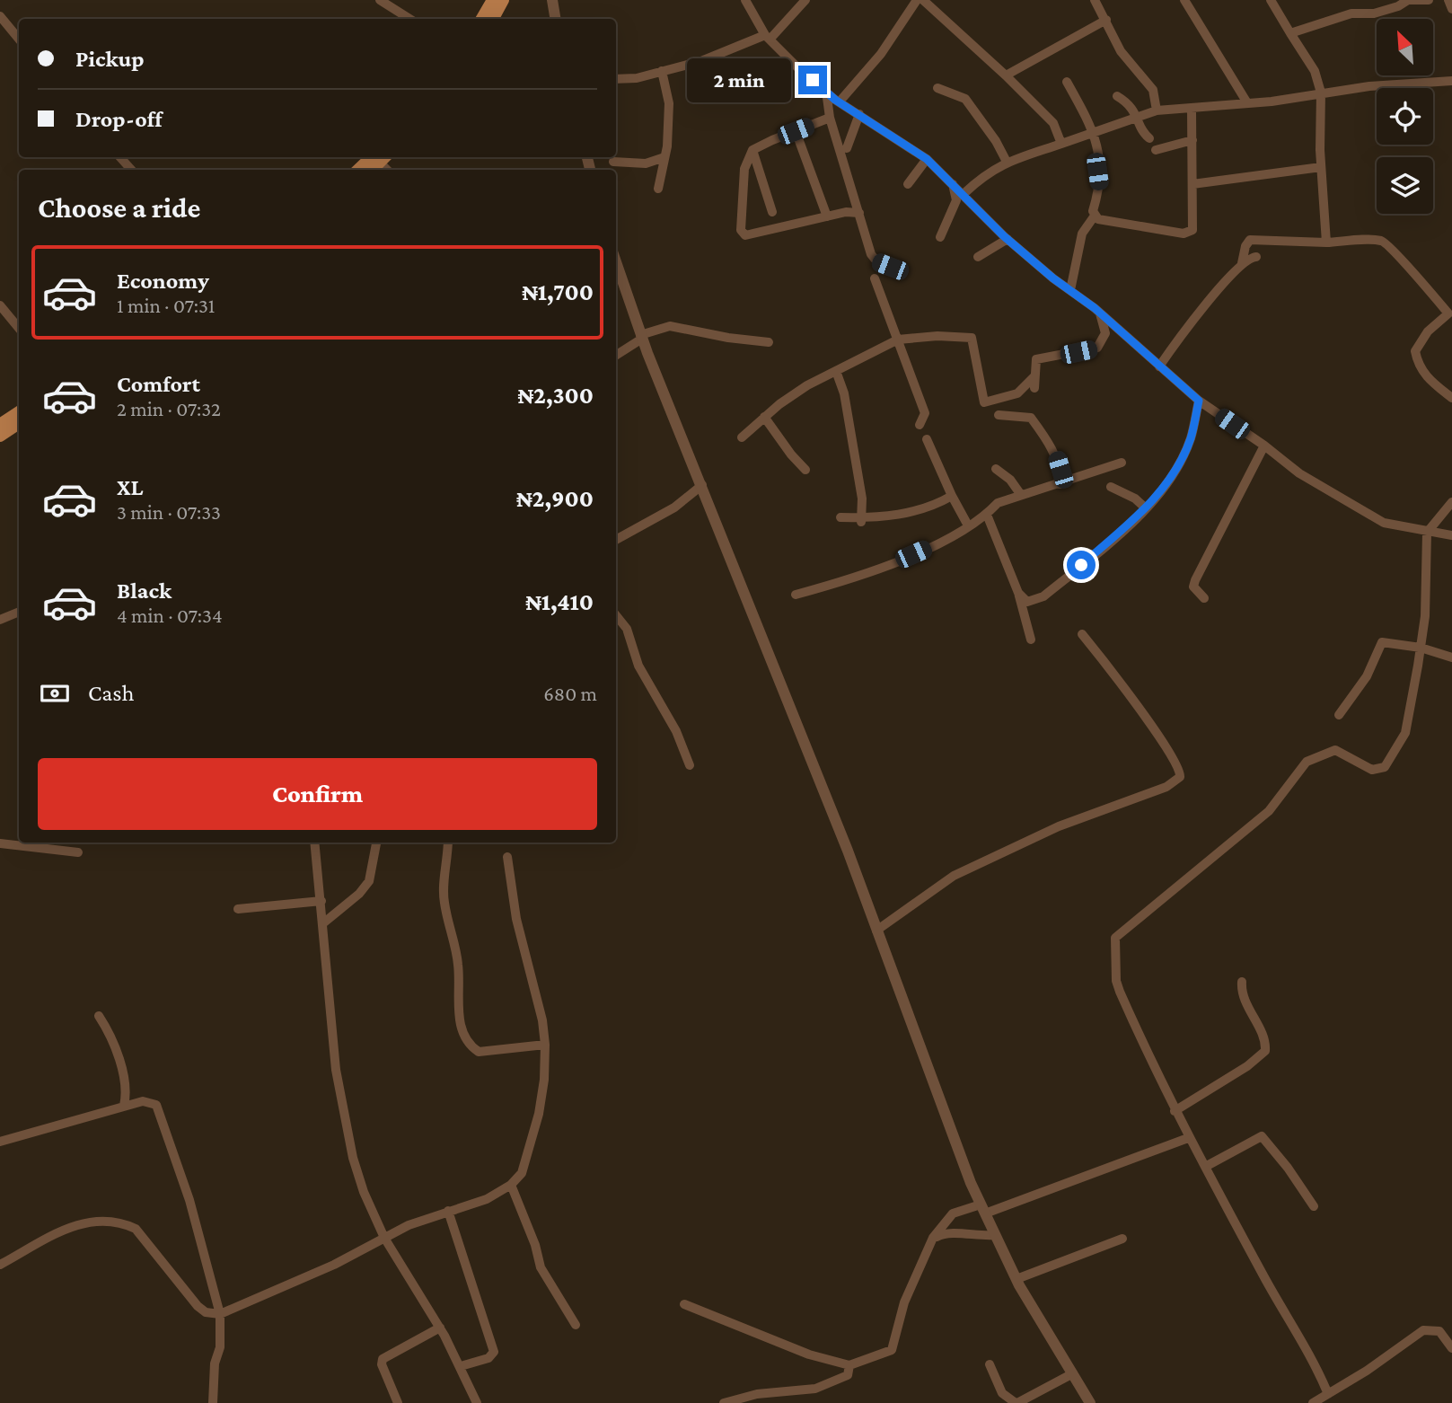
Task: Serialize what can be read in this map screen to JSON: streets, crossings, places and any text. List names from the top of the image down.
{
  "north": "top left",
  "page": {
    "banner": ["Pickup", "Drop-off"],
    "bubble": "2 min",
    "heading": "Choose a ride",
    "list": [
      {
        "name": "Economy",
        "note": "1 min · 07:31",
        "value": "₦1,700"
      },
      {
        "name": "Comfort",
        "note": "2 min · 07:32",
        "value": "₦2,300"
      },
      {
        "name": "XL",
        "note": "3 min · 07:33",
        "value": "₦2,900"
      },
      {
        "name": "Black",
        "note": "4 min · 07:34",
        "value": "₦1,410"
      }
    ],
    "pay": ["Cash", "680 m"],
    "buttons": "Confirm"
  }
}
